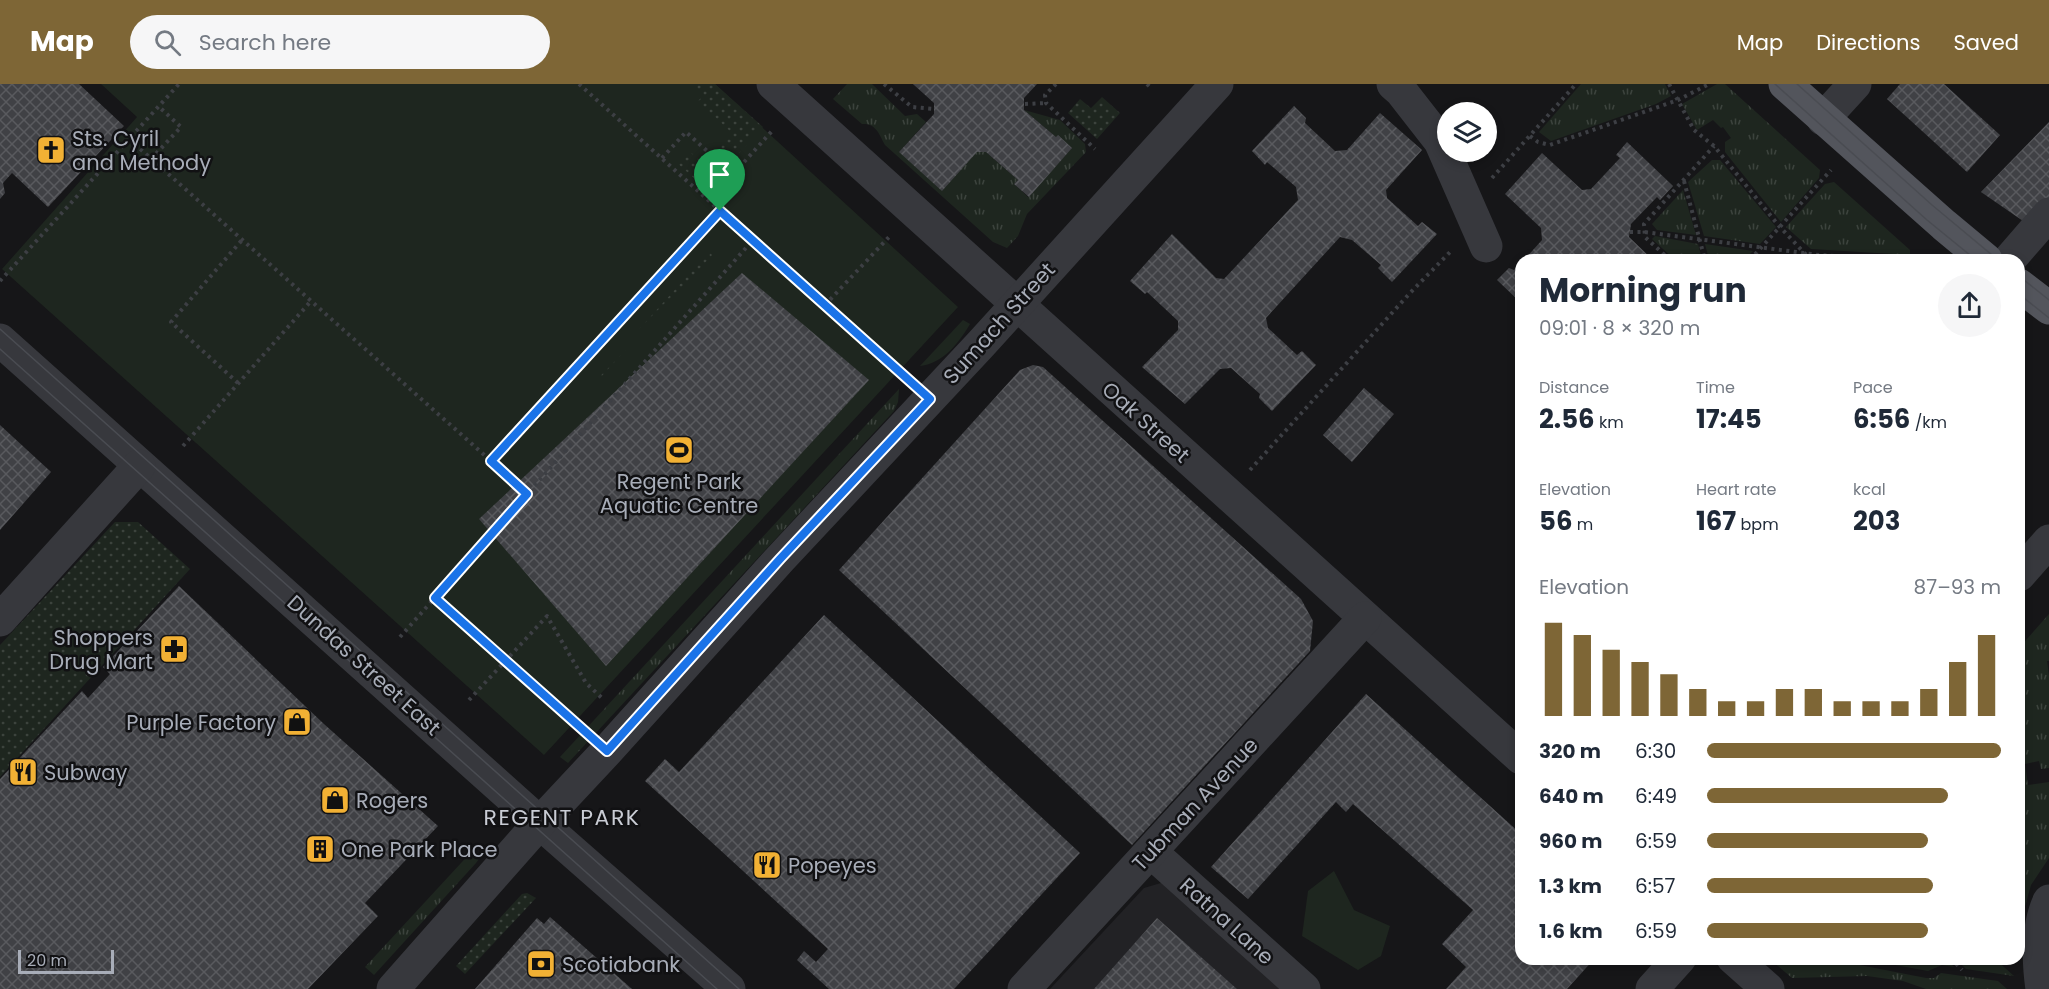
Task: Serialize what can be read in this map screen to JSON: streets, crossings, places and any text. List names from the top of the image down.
{
  "streets": {
    "street": [
      "Sumach Street",
      "Oak Street",
      "Dundas Street East",
      "Tubman Avenue",
      "Ratna Lane"
    ]
  },
  "crossings": [
    ["Sumach Street", "Oak Street"],
    ["Sumach Street", "Dundas Street East"],
    ["Oak Street", "Tubman Avenue"],
    ["Tubman Avenue", "Ratna Lane"]
  ],
  "districts": ["REGENT PARK"],
  "places": {
    "church": ["Sts. Cyril and Methody"],
    "sports": ["Regent Park Aquatic Centre"],
    "pharmacy": ["Shoppers Drug Mart"],
    "shop": ["Purple Factory", "Rogers"],
    "restaurant": ["Subway", "Popeyes"],
    "building": ["One Park Place"],
    "bank": ["Scotiabank"]
  },
  "scale_bar": "20 m",
  "page": {
    "header": "Map",
    "search": "Search here",
    "nav": ["Map", "Directions", "Saved"],
    "heading": ["Morning run", "09:01 · 8 × 320 m"],
    "stats": [
      ["Distance", "2.56 km"],
      ["Time", "17:45"],
      ["Pace", "6:56 /km"],
      ["Elevation", "56 m"],
      ["Heart rate", "167 bpm"],
      ["kcal", "203"]
    ],
    "chart": ["Elevation", "87–93 m"],
    "list": [
      {
        "name": "320 m",
        "note": "6:30"
      },
      {
        "name": "640 m",
        "note": "6:49"
      },
      {
        "name": "960 m",
        "note": "6:59"
      },
      {
        "name": "1.3 km",
        "note": "6:57"
      },
      {
        "name": "1.6 km",
        "note": "6:59"
      }
    ],
    "scale": "20 m"
  }
}
